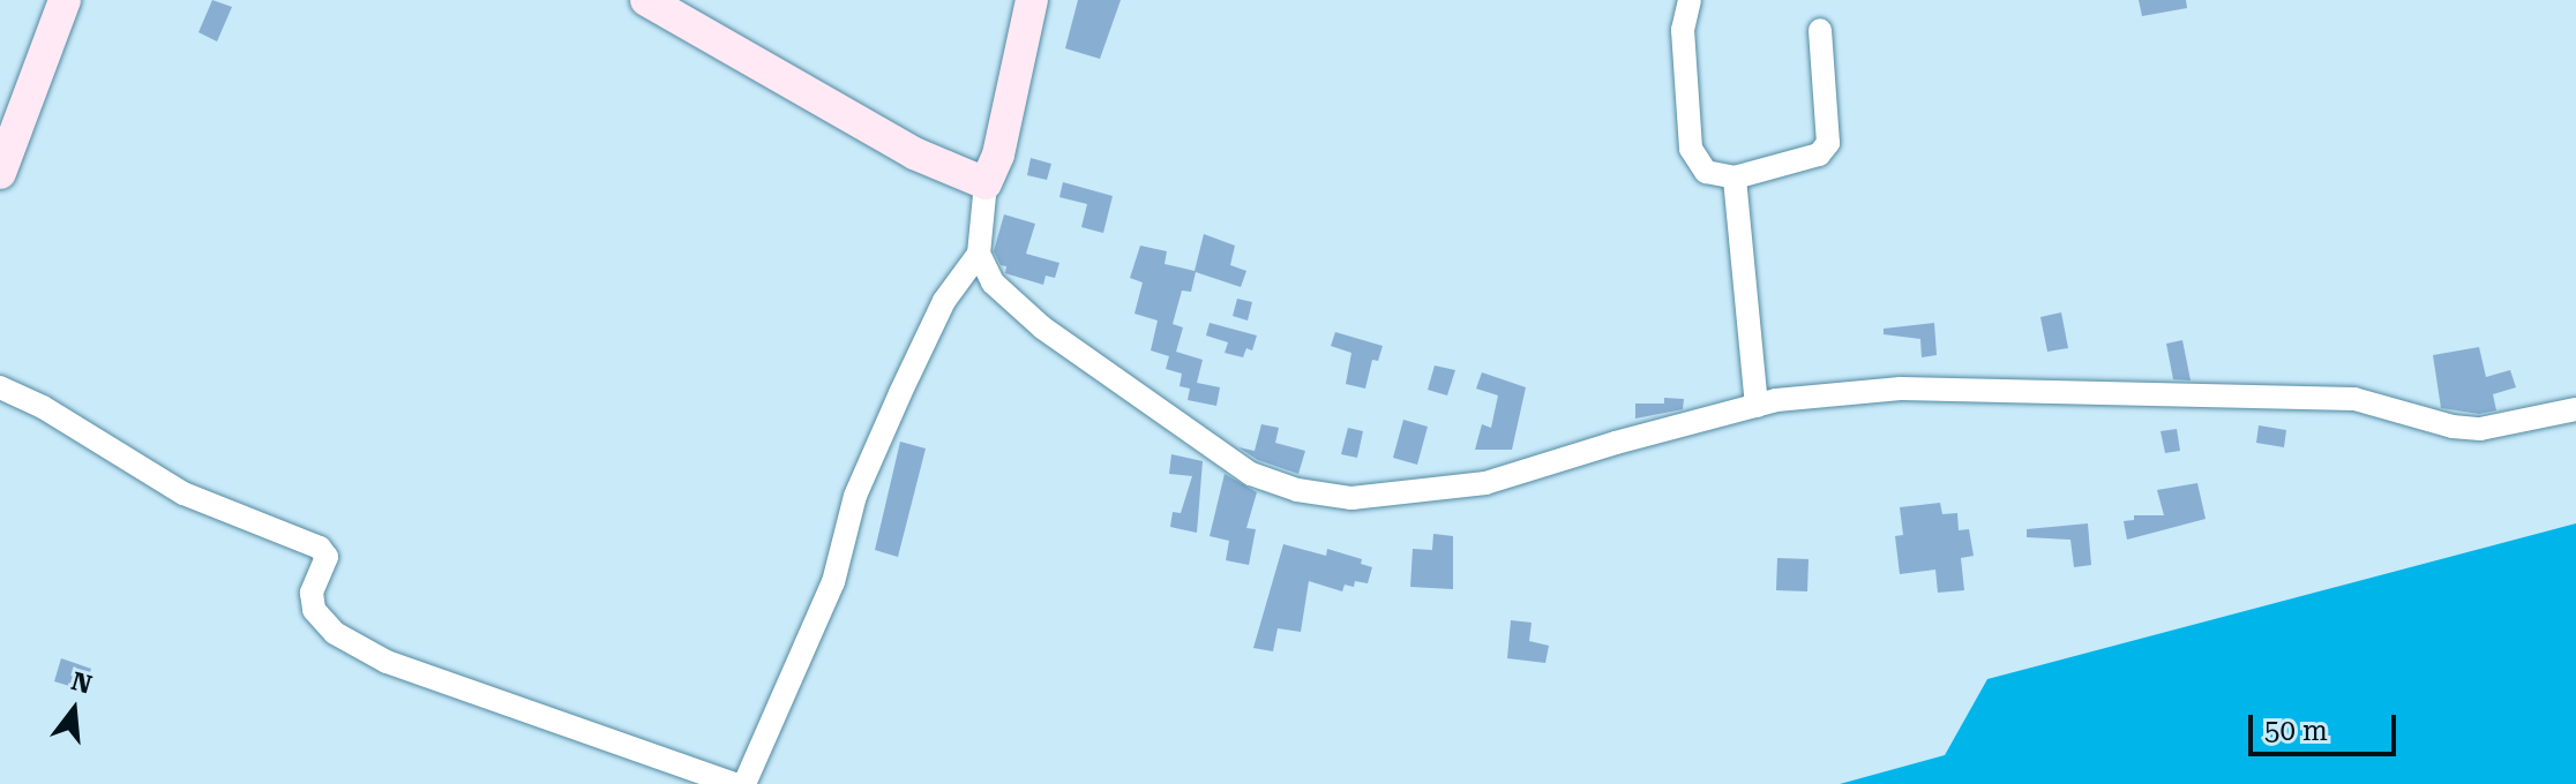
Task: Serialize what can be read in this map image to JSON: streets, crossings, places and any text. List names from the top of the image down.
{
  "scale_bar": "50 m",
  "north": "top"
}
